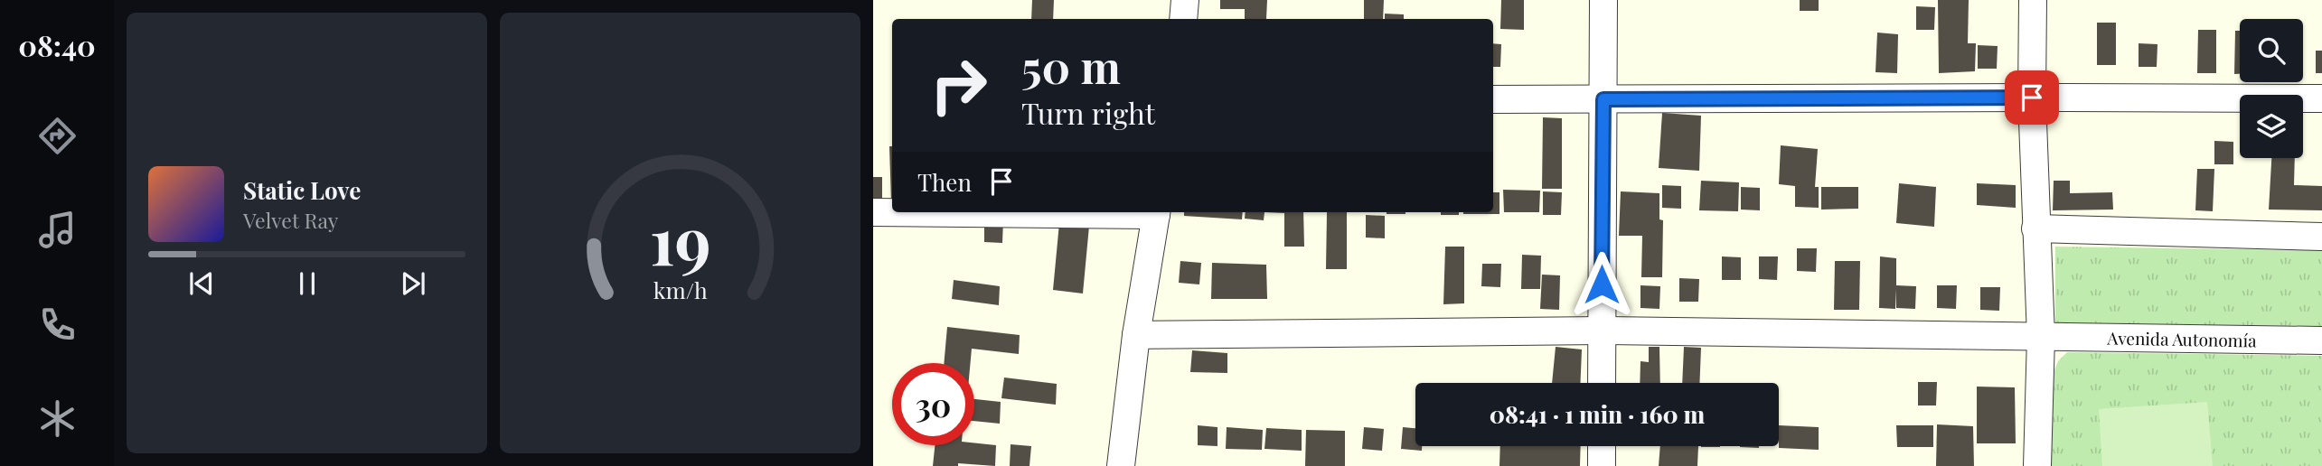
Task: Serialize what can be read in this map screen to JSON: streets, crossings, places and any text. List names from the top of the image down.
{
  "streets": {
    "street": ["Avenida Autonomía"]
  },
  "page": {
    "tabs": "08:40",
    "turn": ["50 m", "Turn right"],
    "then": "Then",
    "song": ["Static Love", "Velvet Ray"],
    "limit": "30",
    "trip": "08:41 · 1 min · 160 m",
    "gauge": ["19", "km/h"]
  }
}
